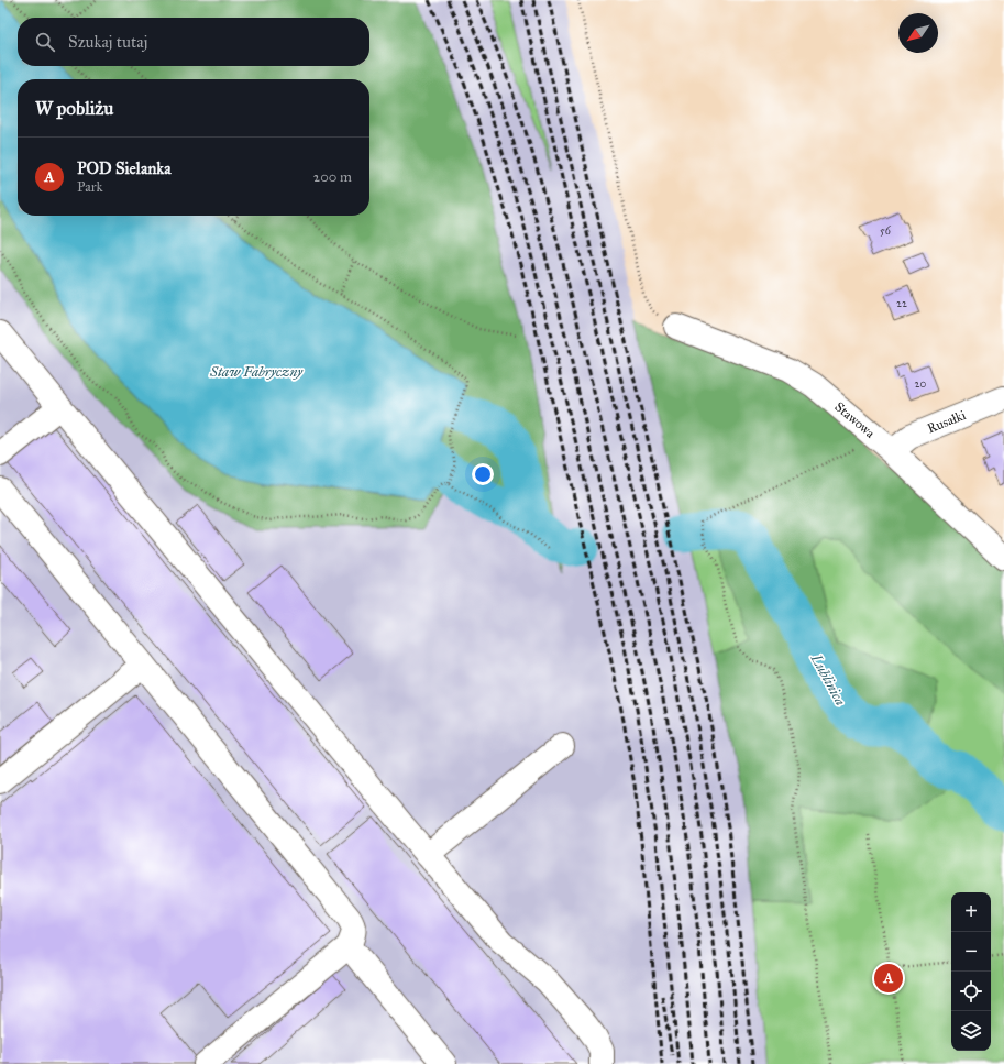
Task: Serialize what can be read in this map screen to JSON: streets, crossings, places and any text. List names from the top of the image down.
{
  "streets": {
    "street": ["Stawowa", "Rusałki"]
  },
  "crossings": [
    ["Stawowa", "Rusałki"]
  ],
  "water": ["Staw Fabryczny", "Lublinica"],
  "house_numbers": ["56", "22", "20"],
  "north": "bottom left",
  "page": {
    "search": "Szukaj tutaj",
    "heading": "W pobliżu",
    "list": [
      {
        "mark": "A",
        "name": "POD Sielanka",
        "note": "Park",
        "value": "200 m"
      }
    ],
    "map_buttons": ["+", "−"],
    "pins": "A"
  }
}
